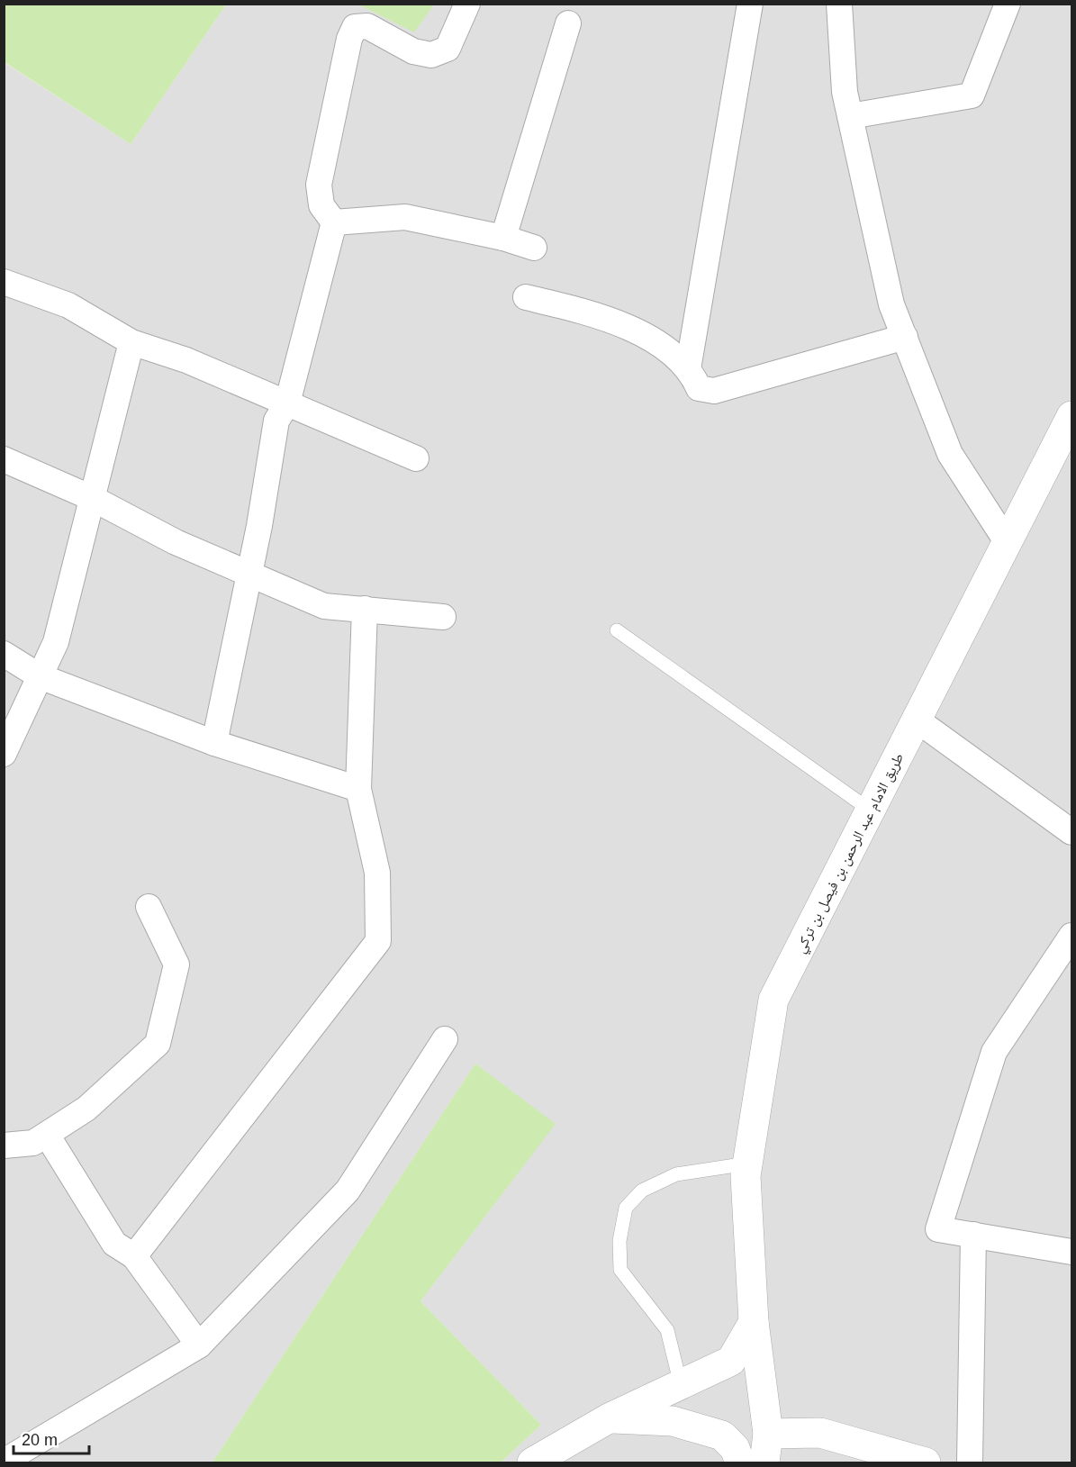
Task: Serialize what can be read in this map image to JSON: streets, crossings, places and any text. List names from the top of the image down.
{
  "streets": {
    "street": ["طريق الامام عبد الرحمن بن فيصل بن تركي"]
  },
  "scale_bar": "20 m"
}
